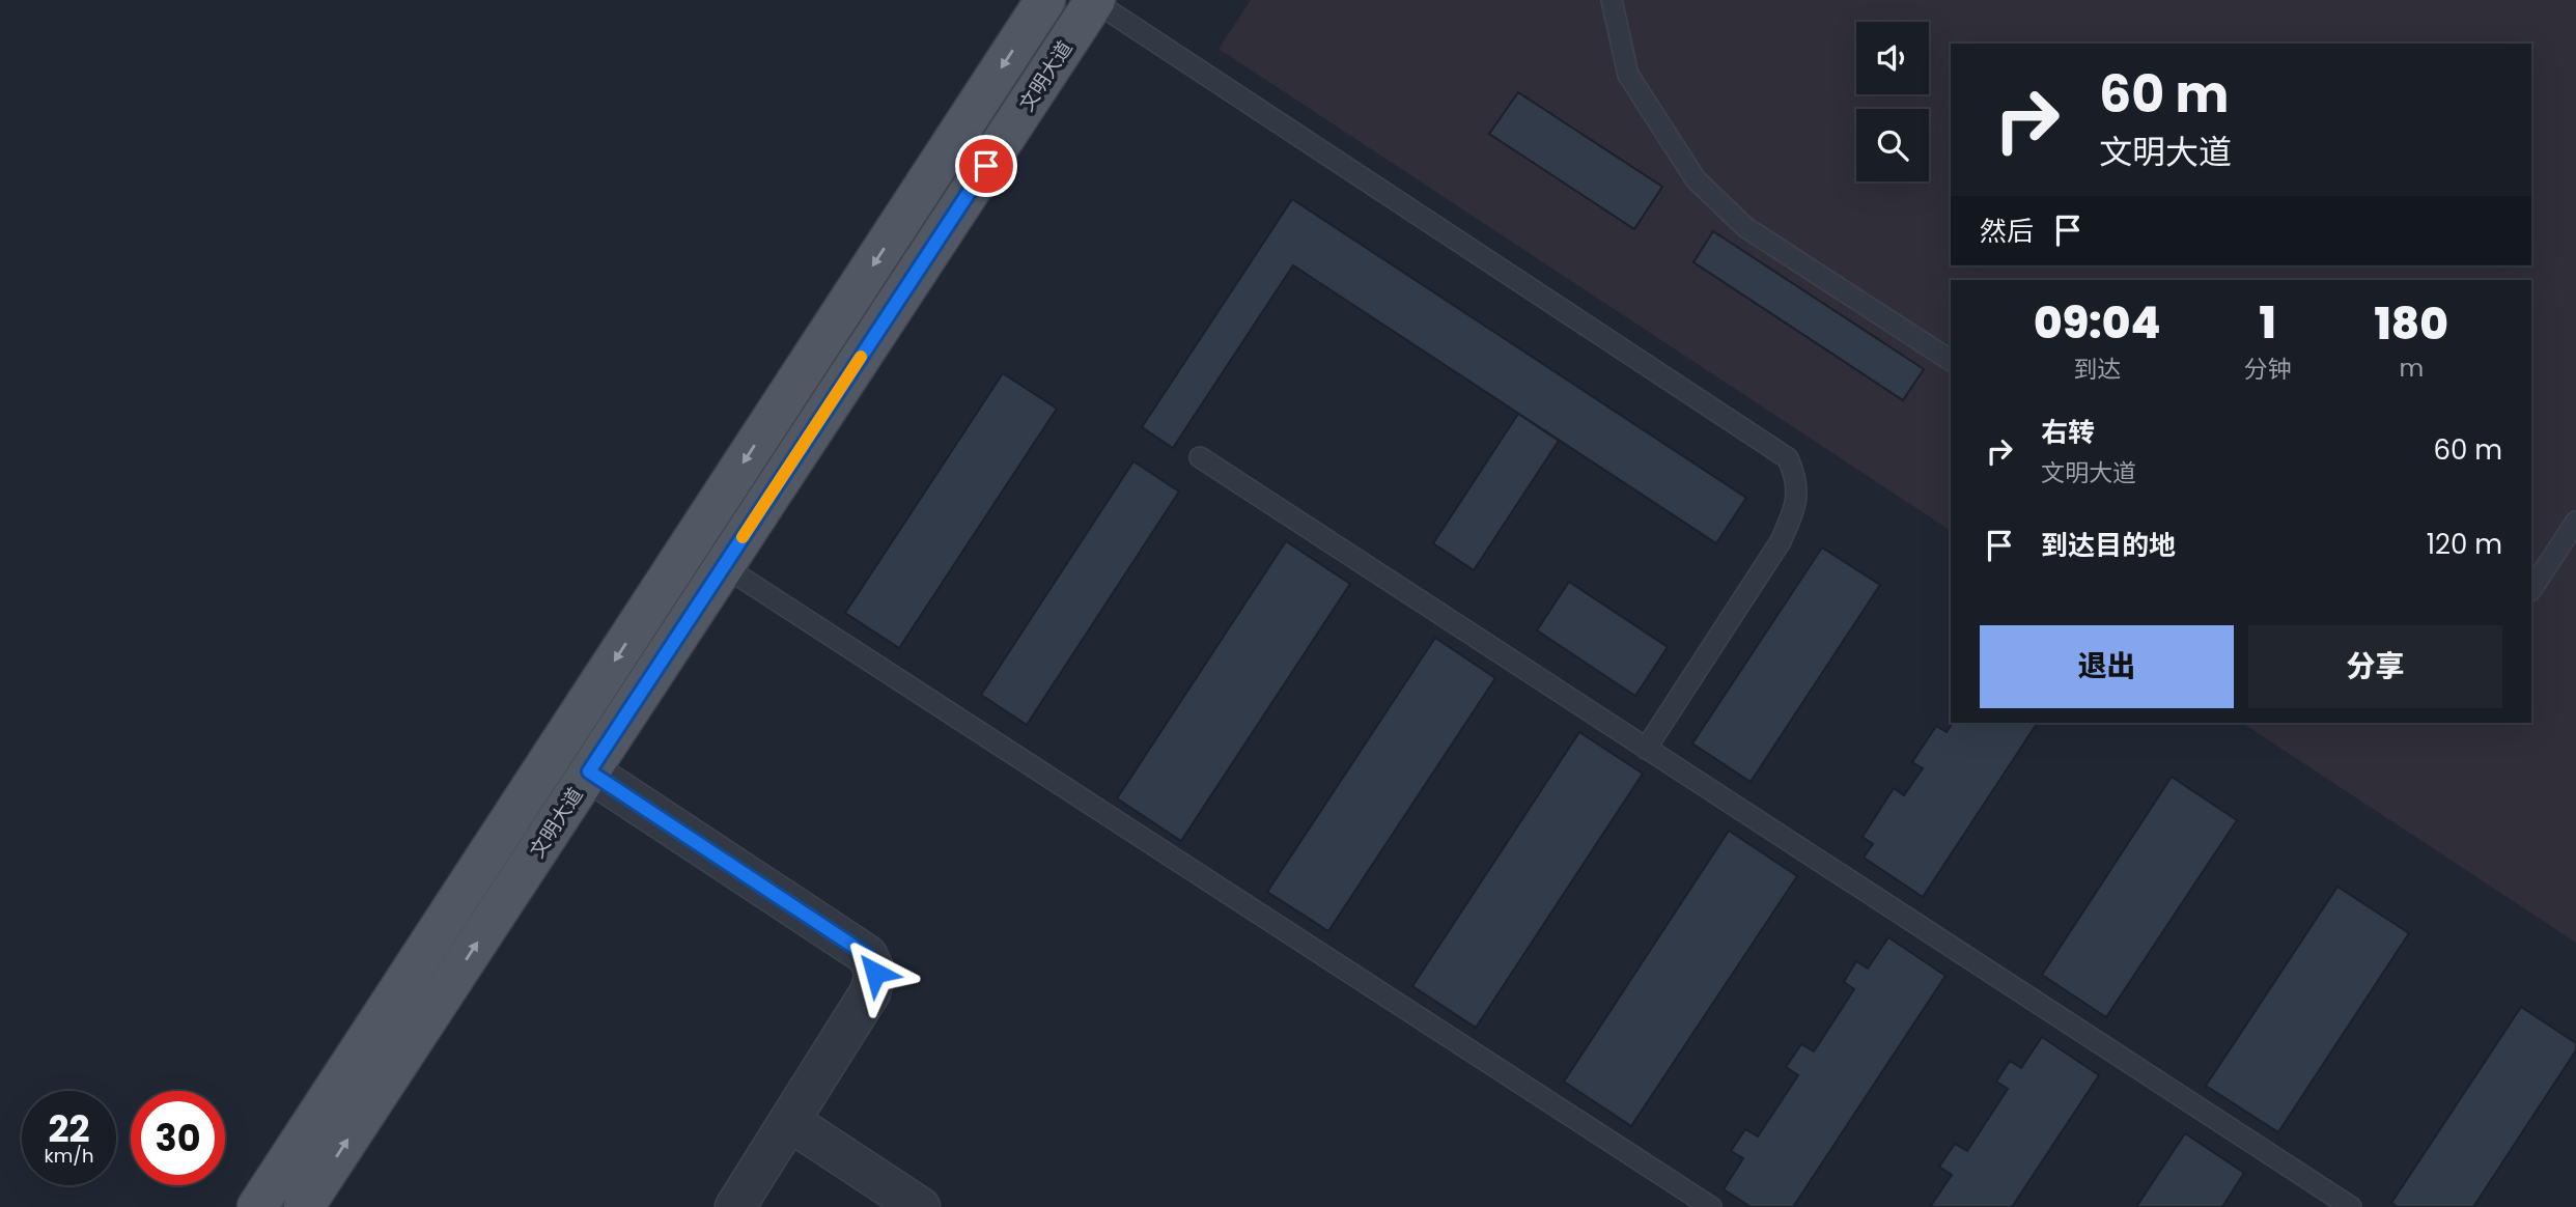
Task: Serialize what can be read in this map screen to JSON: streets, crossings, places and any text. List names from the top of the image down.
{
  "streets": {
    "main road": ["文明大道"]
  },
  "page": {
    "turn": ["60 m", "文明大道"],
    "then": "然后",
    "eta": [
      "09:04",
      "到达",
      "1",
      "分钟",
      "180",
      "m"
    ],
    "list": [
      {
        "name": "右转",
        "note": "文明大道",
        "value": "60 m"
      },
      {
        "name": "到达目的地",
        "value": "120 m"
      }
    ],
    "buttons": ["退出", "分享"],
    "speed": "22 km/h",
    "limit": "30"
  }
}
